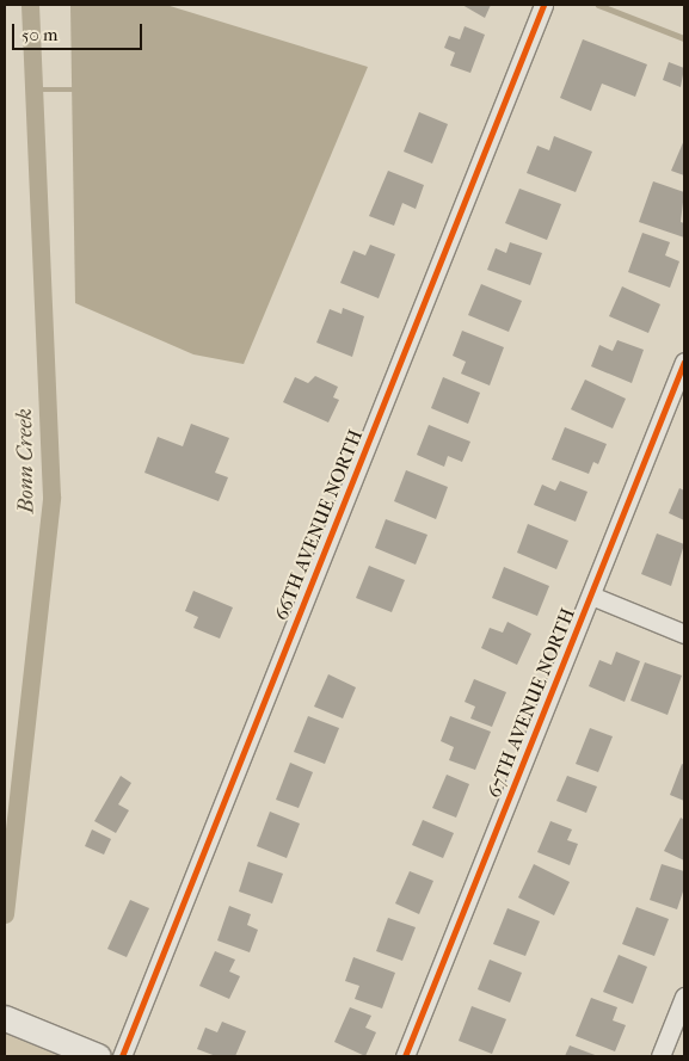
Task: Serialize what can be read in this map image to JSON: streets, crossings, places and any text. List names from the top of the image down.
{
  "streets": {
    "street": ["66TH AVENUE NORTH", "67TH AVENUE NORTH"]
  },
  "water": ["Bonn Creek"],
  "scale_bar": "50 m"
}
